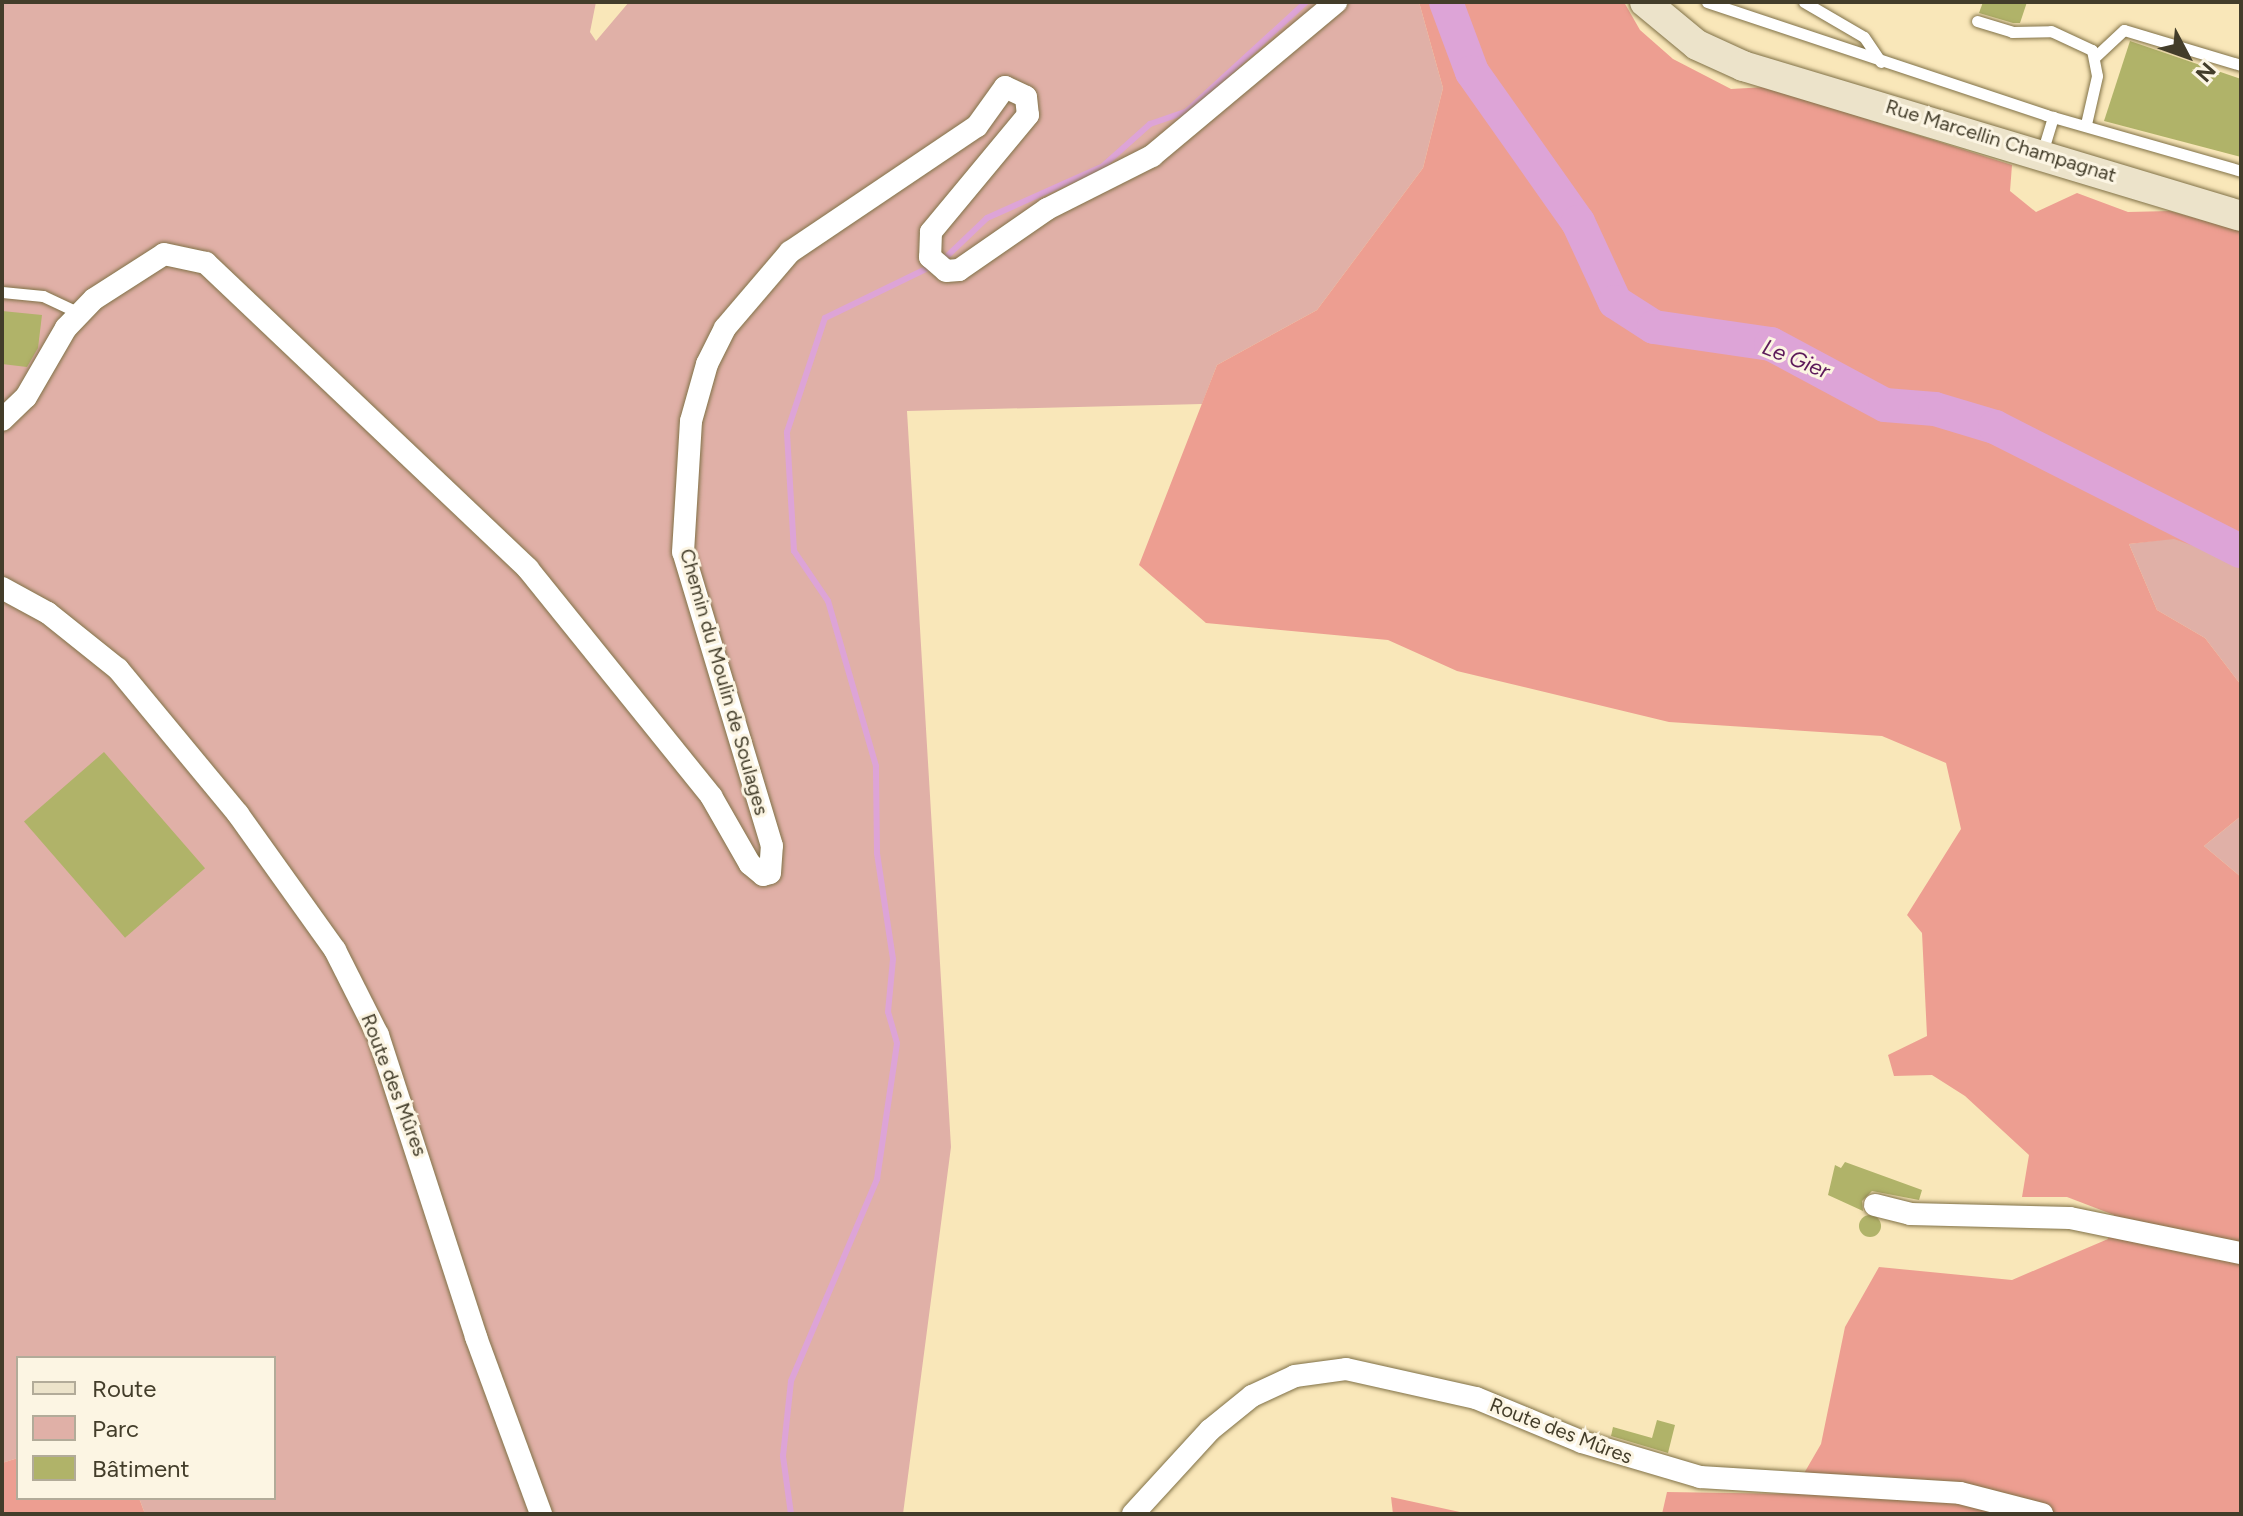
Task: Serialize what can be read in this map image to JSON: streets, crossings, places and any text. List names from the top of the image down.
{
  "streets": {
    "main road": ["Rue Marcellin Champagnat"],
    "street": ["Chemin du Moulin de Soulages", "Route des Mûres"]
  },
  "water": ["Le Gier"],
  "legend": ["Route", "Parc", "Bâtiment"],
  "north": "bottom right"
}
